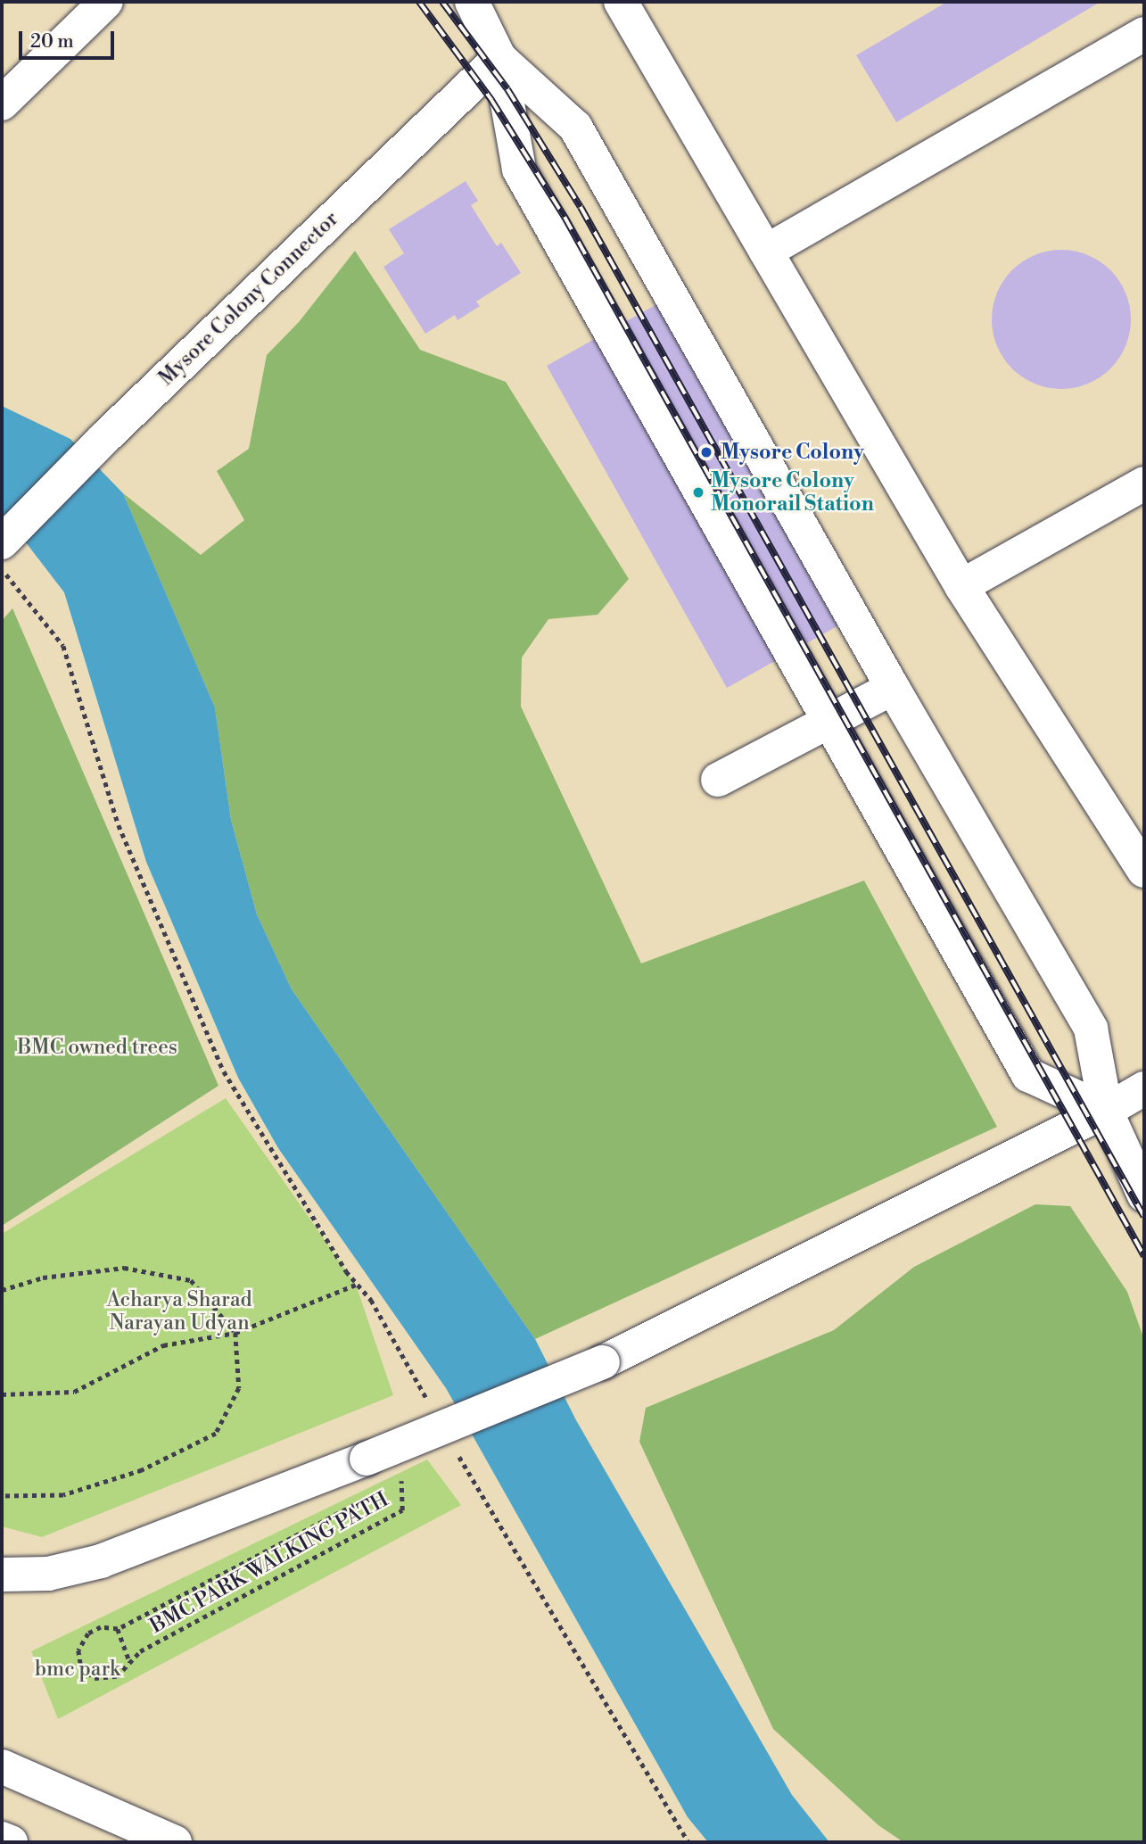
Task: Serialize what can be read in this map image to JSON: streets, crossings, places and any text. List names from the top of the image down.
{
  "streets": {
    "main road": ["Mysore Colony Connector"],
    "path": ["BMC PARK WALKING PATH"]
  },
  "parks": ["BMC owned trees", "Acharya Sharad Narayan Udyan", "bmc park"],
  "places": ["Mysore Colony", "Mysore Colony Monorail Station"],
  "scale_bar": "20 m"
}
